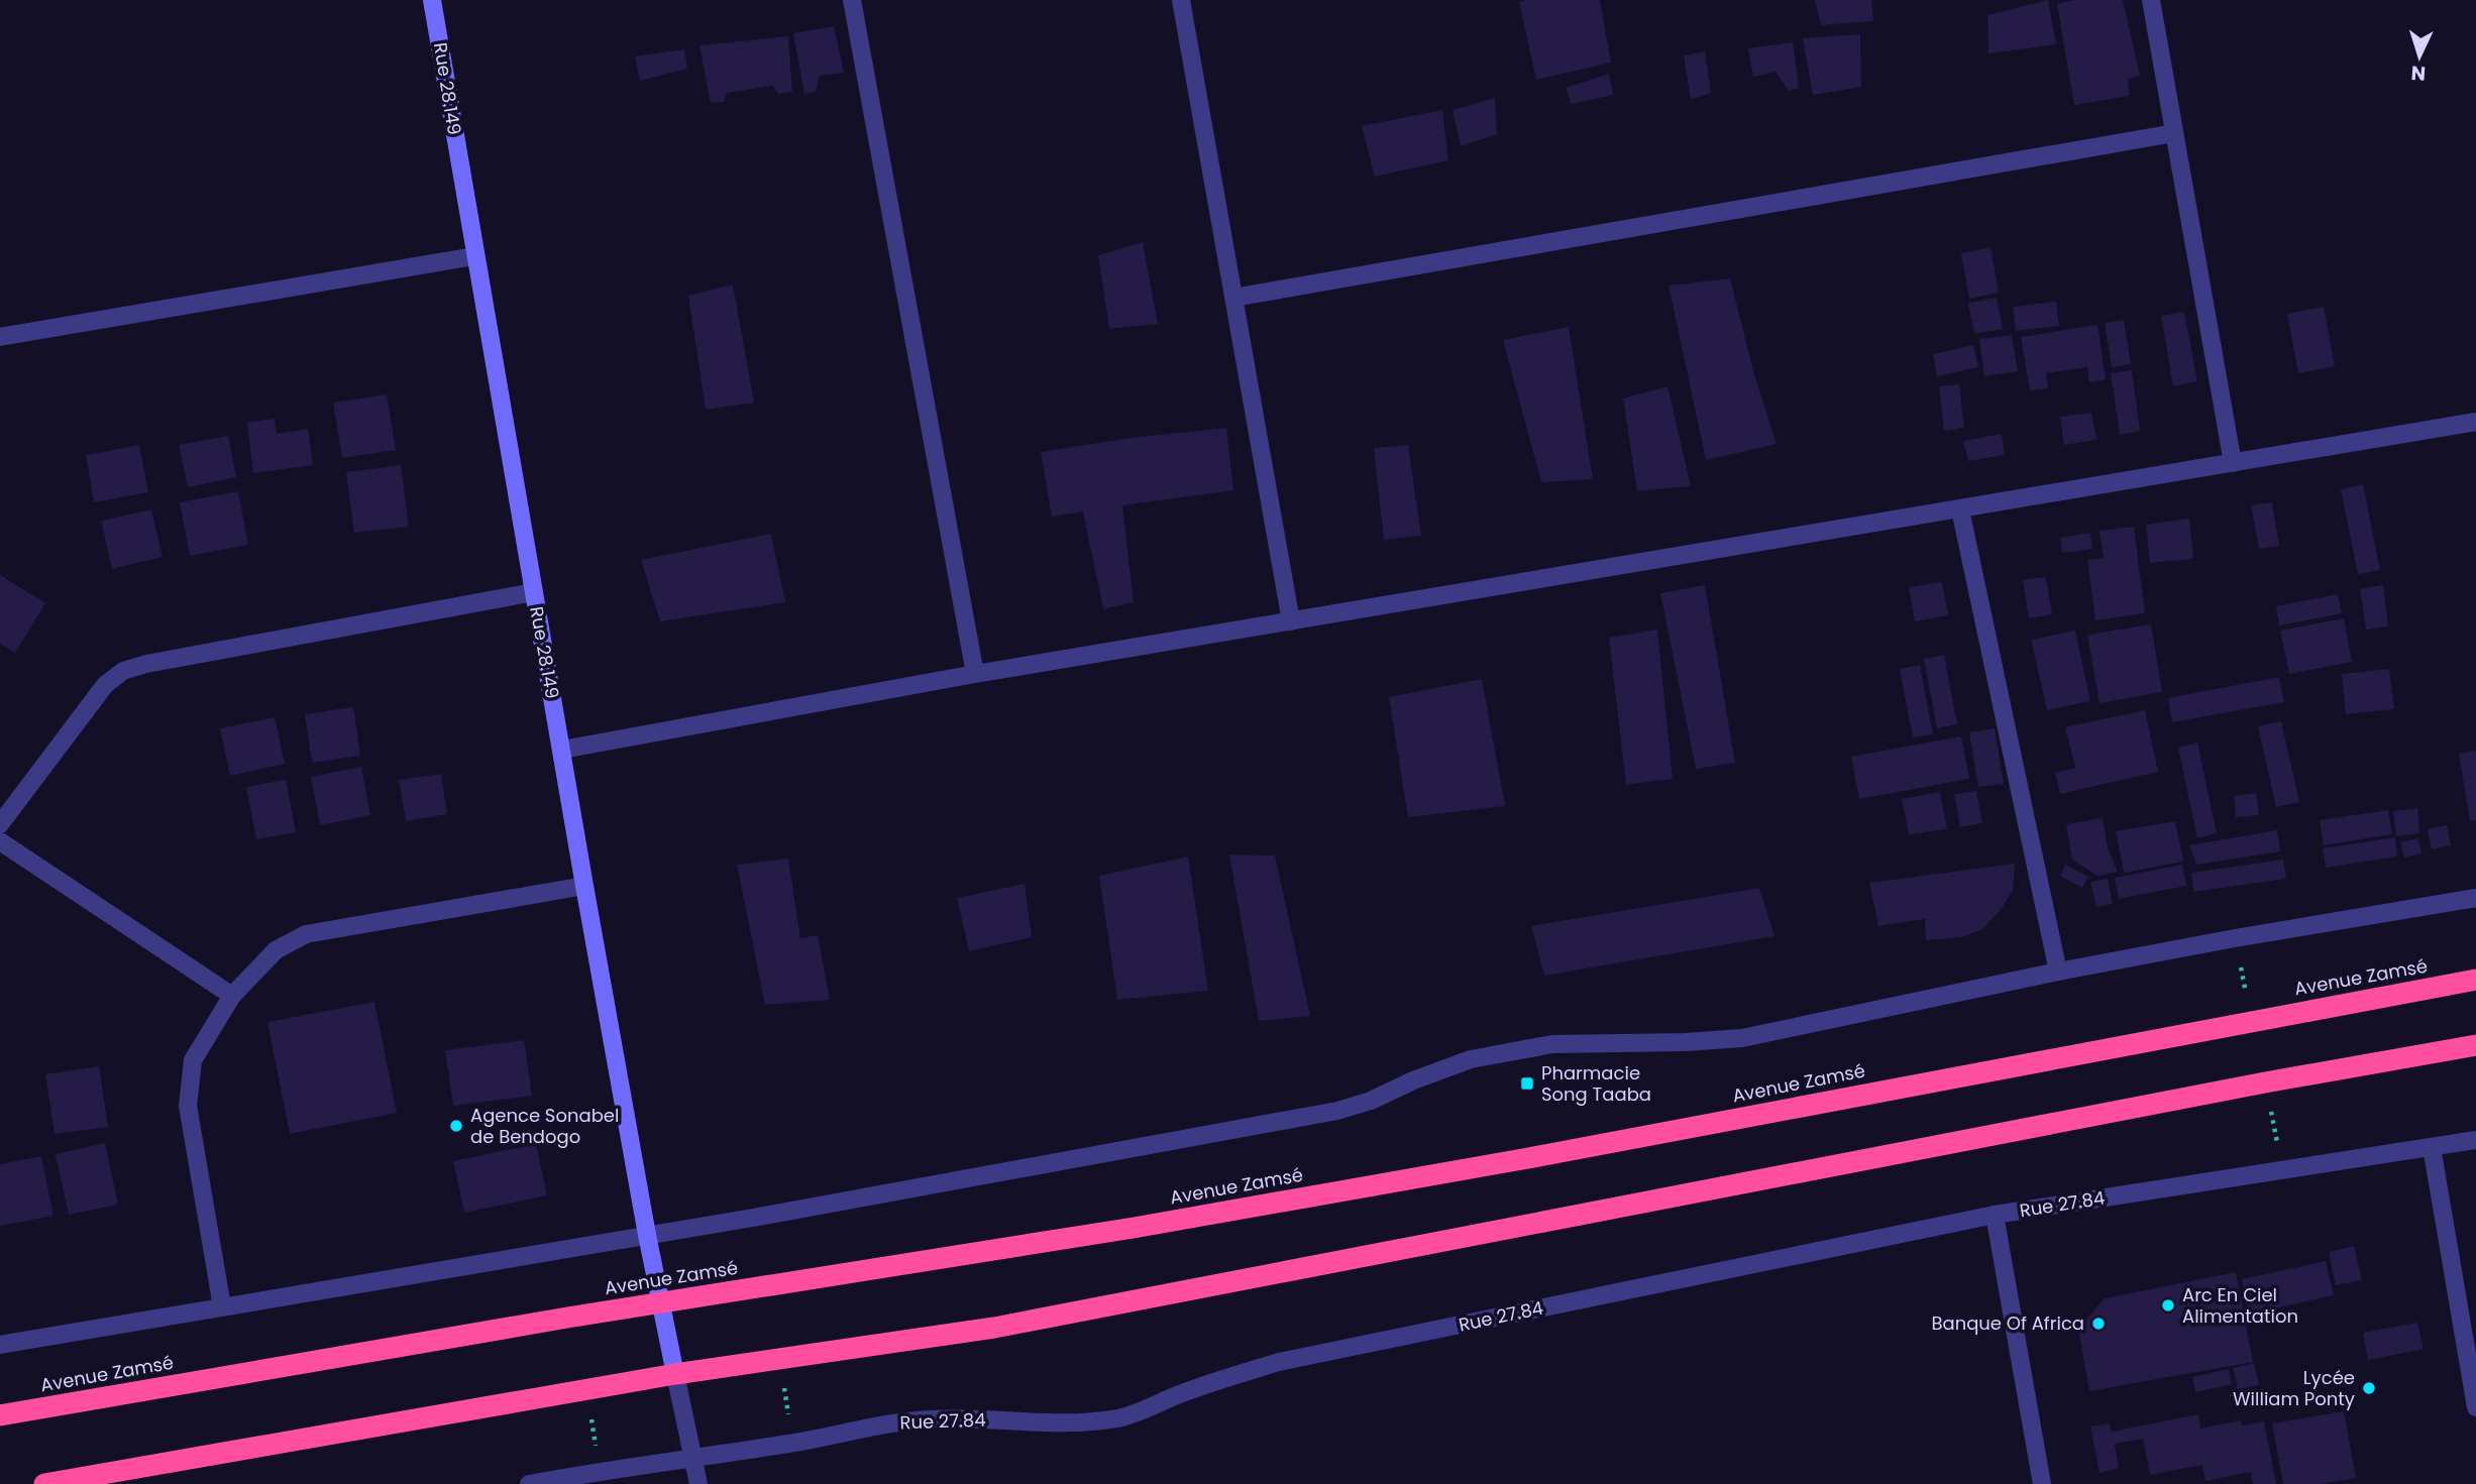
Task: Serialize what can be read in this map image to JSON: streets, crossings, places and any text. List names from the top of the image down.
{
  "streets": {
    "highway": ["Avenue Zamsé"],
    "street": ["Rue 28.149", "Rue 27.84"]
  },
  "crossings": [
    ["Rue 28.149", "Avenue Zamsé"]
  ],
  "places": {
    "transit": ["Pharmacie Song Taaba"],
    "other": [
      "Agence Sonabel de Bendogo",
      "Arc En Ciel Alimentation",
      "Banque Of Africa",
      "Lycée William Ponty"
    ]
  },
  "north": "bottom"
}
